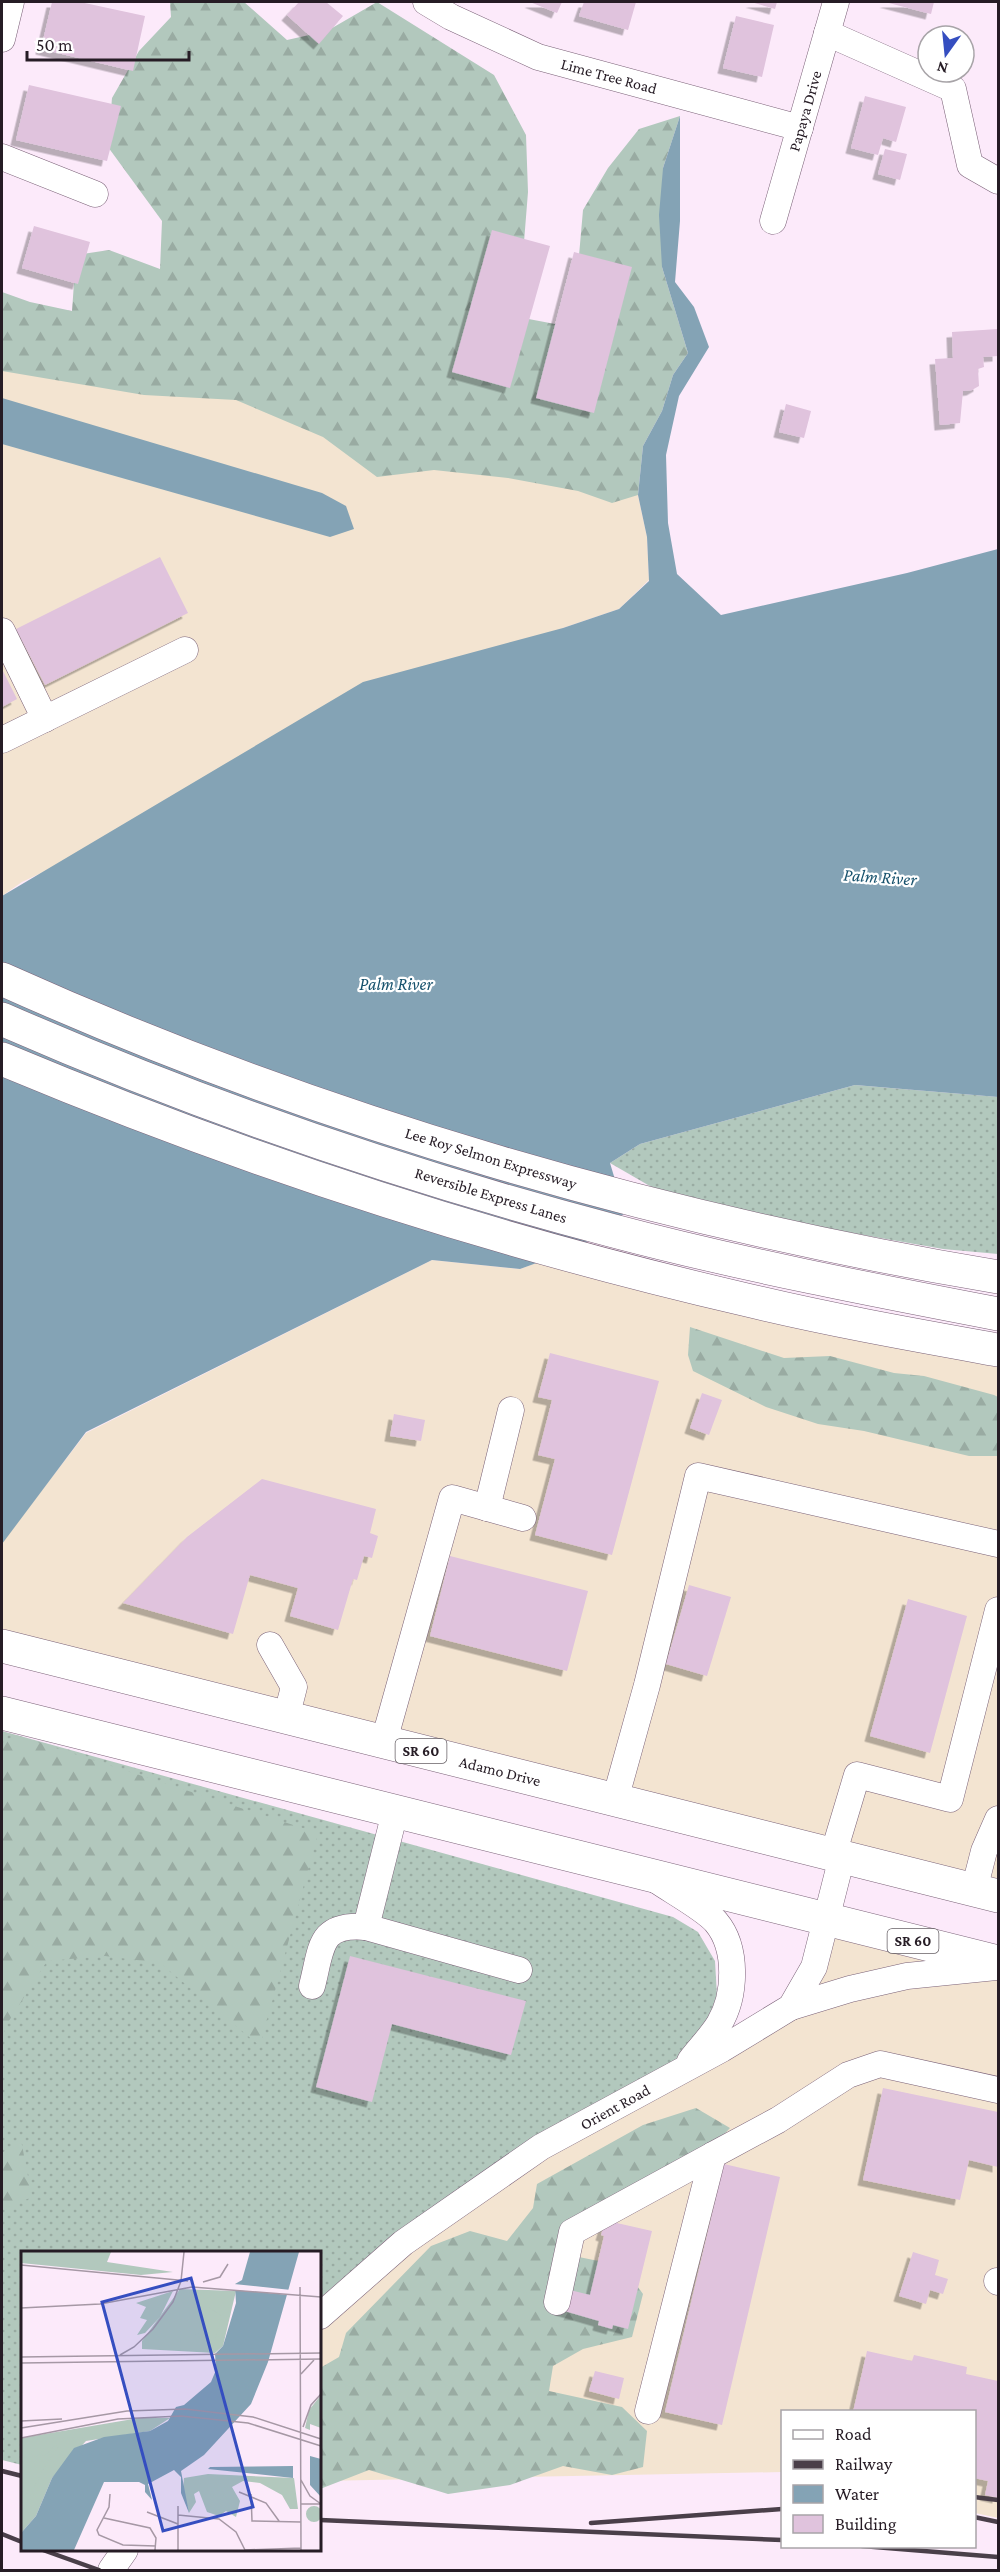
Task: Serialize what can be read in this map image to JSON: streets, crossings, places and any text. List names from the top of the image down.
{
  "streets": {
    "main road": [
      "Lee Roy Selmon Expressway",
      "Reversible Express Lanes",
      "SR 60",
      "Adamo Drive"
    ],
    "street": ["Lime Tree Road", "Papaya Drive", "Orient Road"]
  },
  "crossings": [
    ["Lime Tree Road", "Papaya Drive"]
  ],
  "water": ["Palm River"],
  "legend": [
    "Road",
    "Railway",
    "Water",
    "Building"
  ],
  "scale_bar": "50 m",
  "north": "bottom"
}
